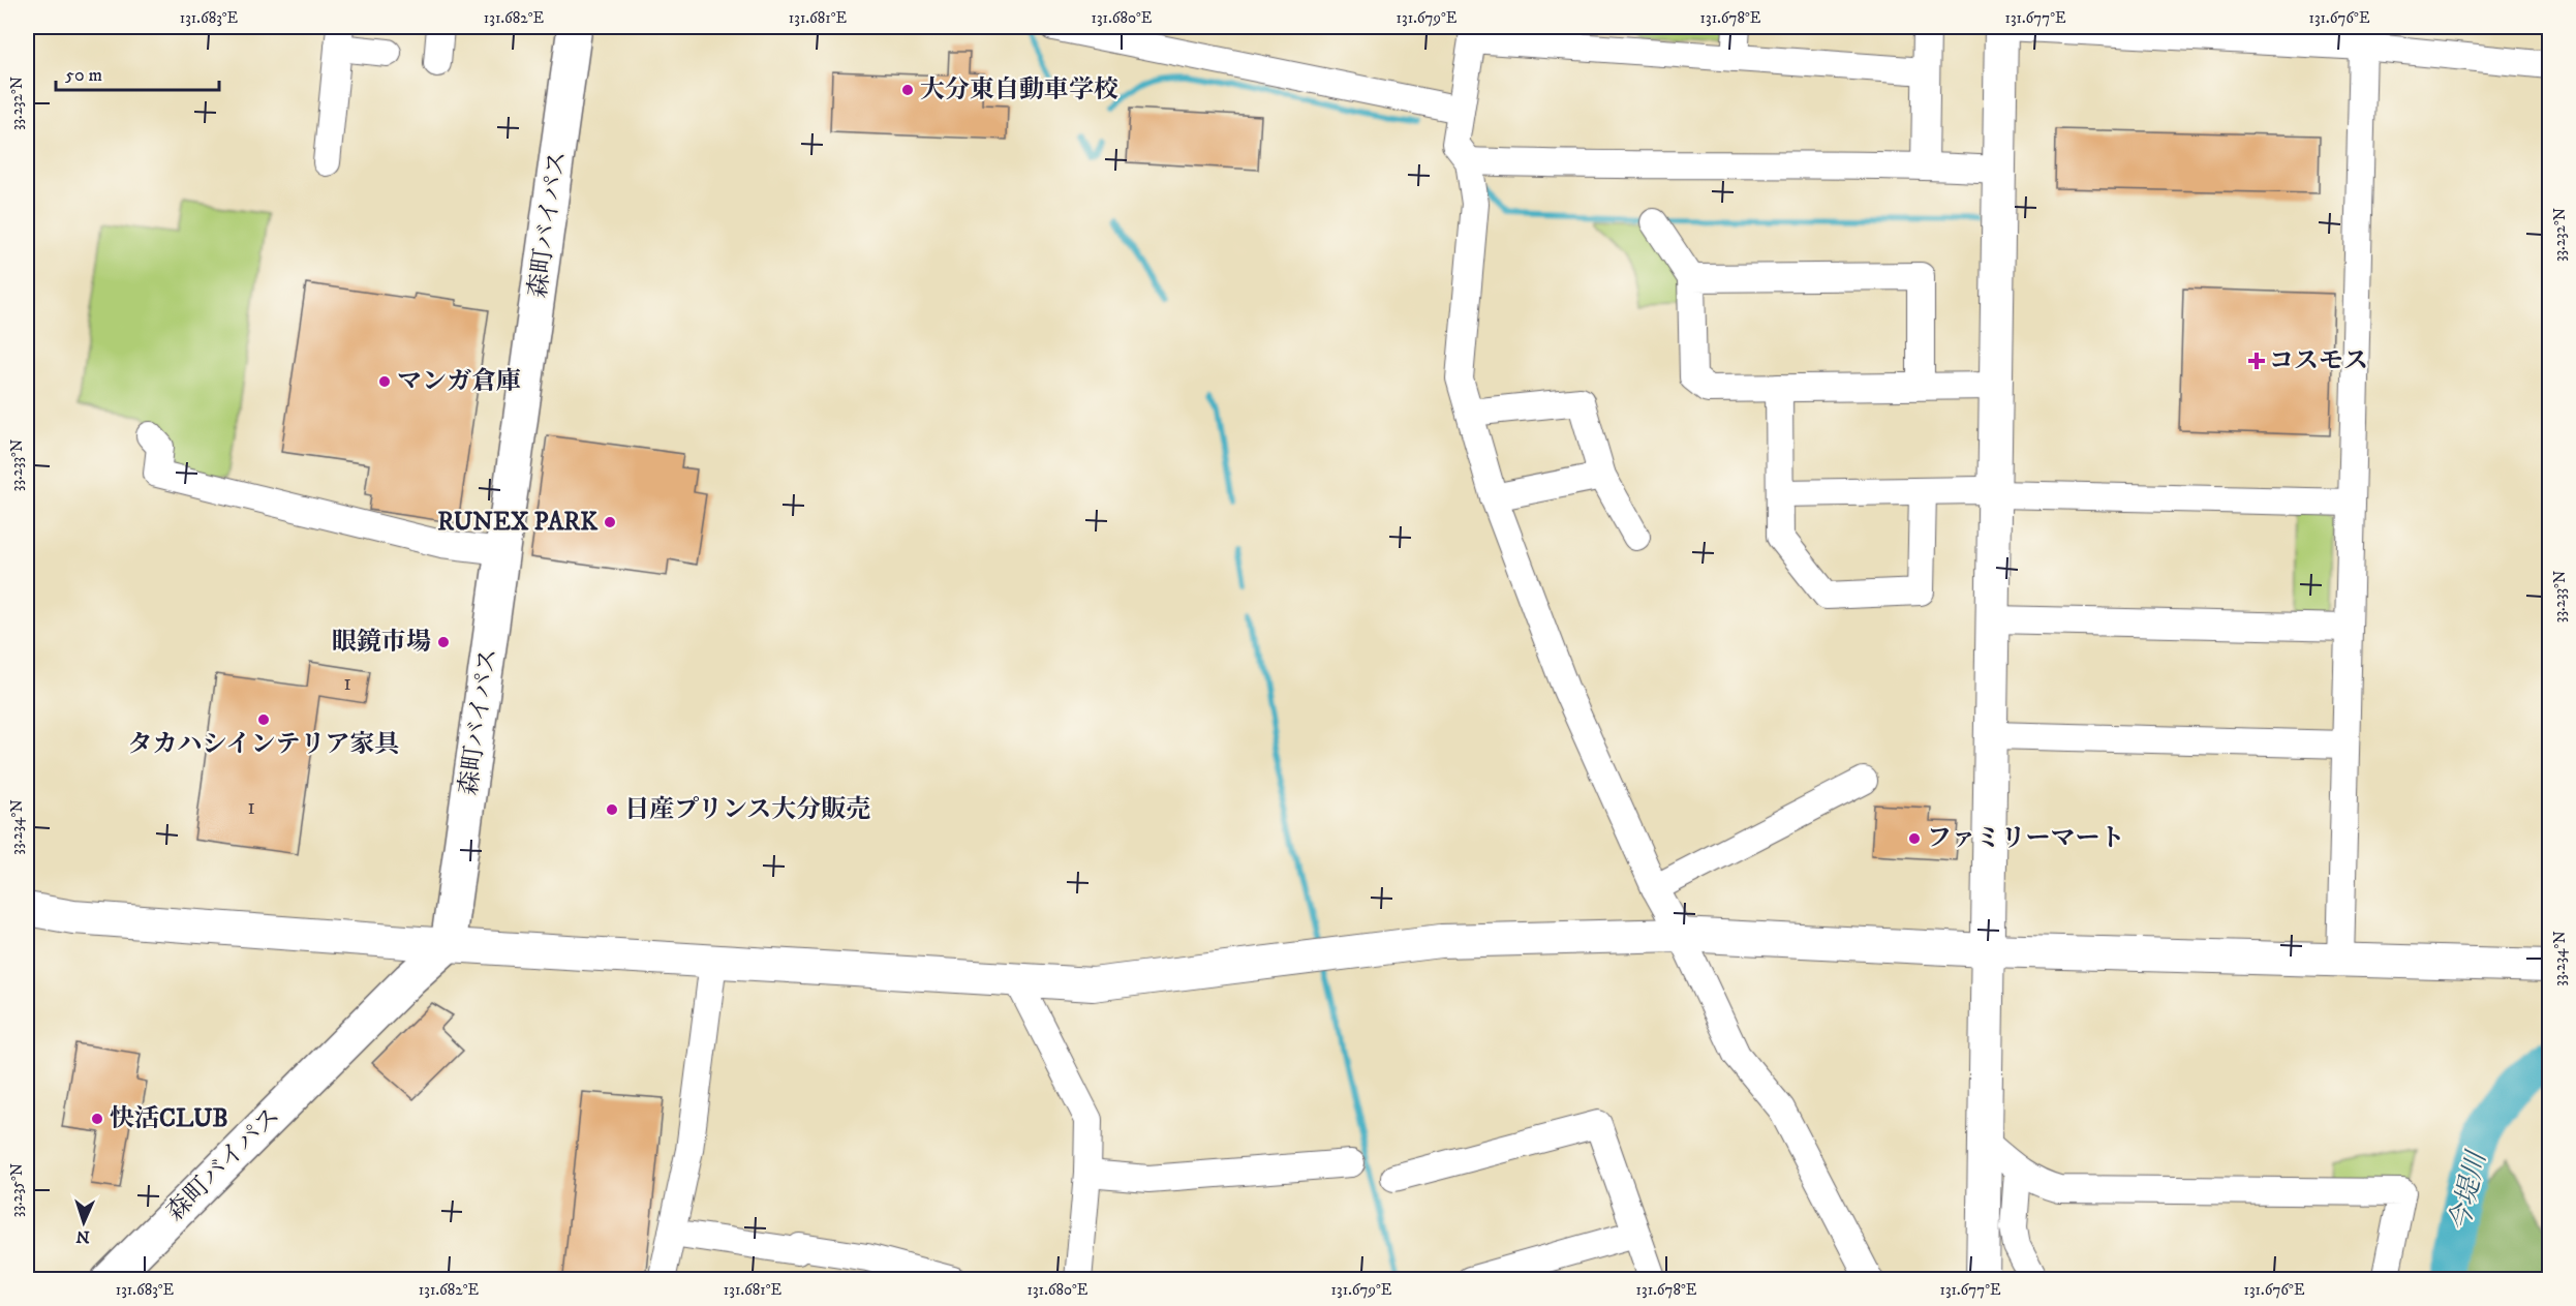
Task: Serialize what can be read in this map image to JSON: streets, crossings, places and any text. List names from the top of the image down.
{
  "streets": {
    "main road": ["森町バイパス"]
  },
  "water": ["今堤川"],
  "places": {
    "other": [
      "大分東自動車学校",
      "マンガ倉庫",
      "RUNEX PARK",
      "眼鏡市場",
      "タカハシインテリア家具",
      "日産プリンス大分販売",
      "ファミリーマート",
      "快活CLUB"
    ],
    "health": ["コスモス"]
  },
  "house_numbers": ["1", "1"],
  "scale_bar": "50 m",
  "north": "bottom",
  "coordinates": [
    "131.683°E",
    "131.682°E",
    "131.681°E",
    "131.680°E",
    "131.679°E",
    "131.678°E",
    "131.677°E",
    "131.676°E",
    "33.232°N",
    "33.233°N",
    "33.234°N",
    "33.235°N"
  ]
}
